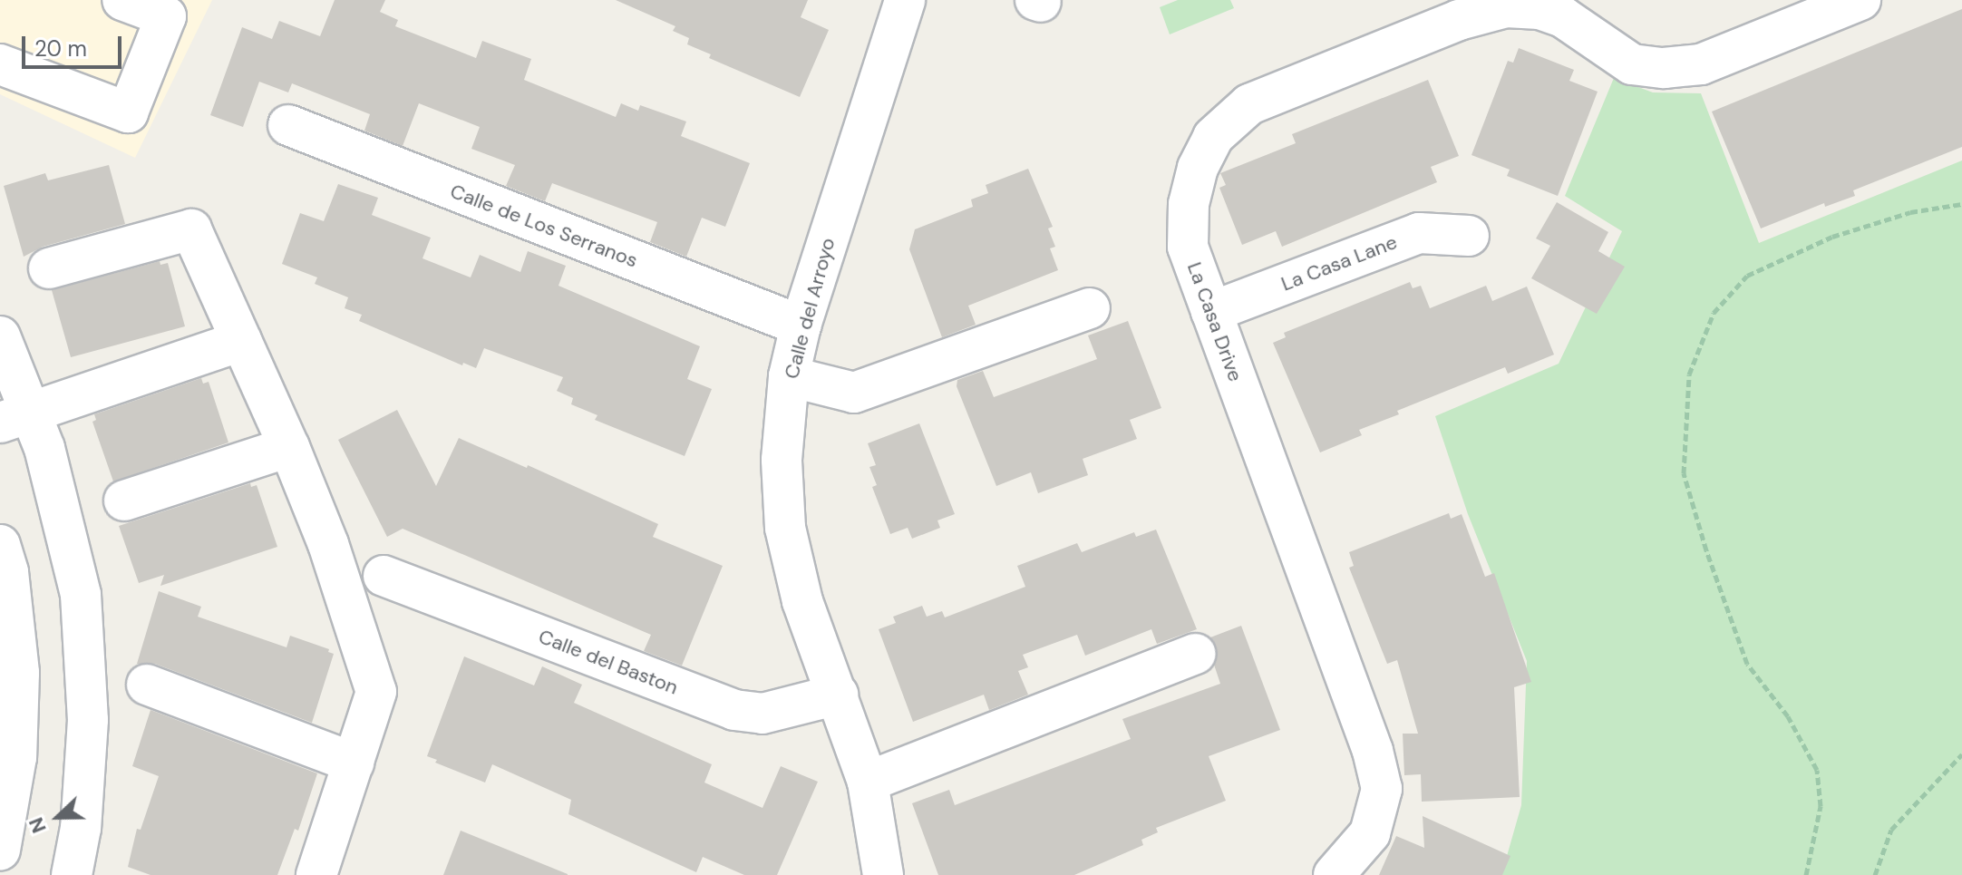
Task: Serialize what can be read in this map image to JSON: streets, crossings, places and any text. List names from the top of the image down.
{
  "streets": {
    "street": [
      "Calle de Los Serranos",
      "La Casa Lane",
      "Calle del Arroyo",
      "La Casa Drive",
      "Calle del Baston"
    ]
  },
  "crossings": [
    ["Calle de Los Serranos", "Calle del Arroyo"],
    ["La Casa Lane", "La Casa Drive"],
    ["Calle del Arroyo", "Calle del Baston"]
  ],
  "scale_bar": "20 m",
  "north": "left"
}
